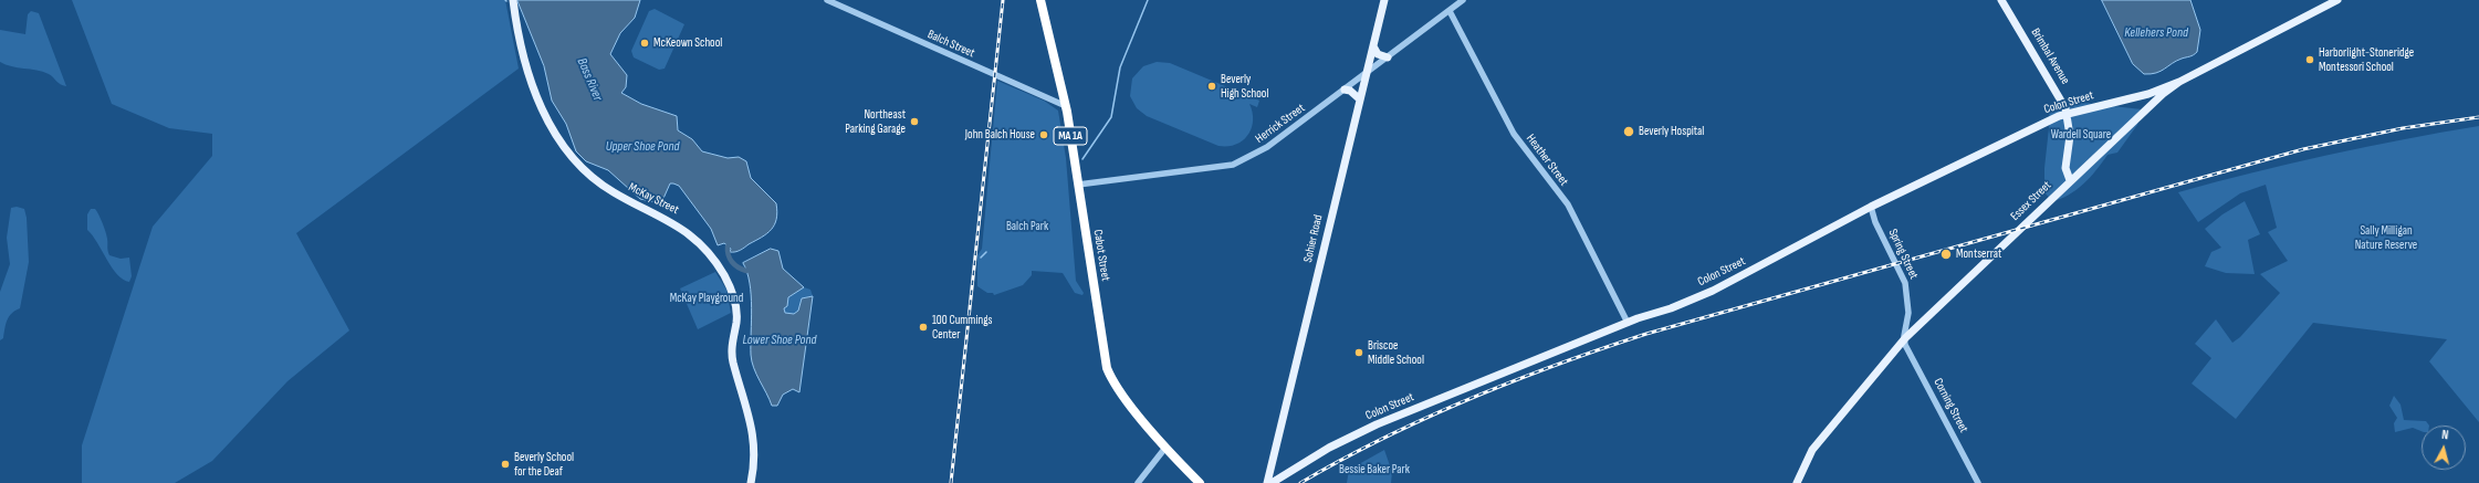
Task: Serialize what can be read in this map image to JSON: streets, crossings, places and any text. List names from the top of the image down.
{
  "streets": {
    "highway": ["MA 1A", "Cabot Street"],
    "main road": [
      "Brimbal Avenue",
      "Colon Street",
      "McKay Street",
      "Essex Street",
      "Sohier Road"
    ],
    "street": [
      "Balch Street",
      "Herrick Street",
      "Heather Street",
      "Spring Street",
      "Corning Street"
    ]
  },
  "crossings": [
    ["Balch Street", "Cabot Street"],
    ["Brimbal Avenue", "Colon Street"],
    ["Brimbal Avenue", "Essex Street"],
    ["Colon Street", "Heather Street"],
    ["Colon Street", "Essex Street"],
    ["Colon Street", "Spring Street"],
    ["Herrick Street", "Heather Street"],
    ["Herrick Street", "Sohier Road"],
    ["Herrick Street", "Cabot Street"],
    ["Essex Street", "Spring Street"],
    ["Essex Street", "Corning Street"],
    ["Spring Street", "Corning Street"]
  ],
  "water": [
    "Kellehers Pond",
    "Bass River",
    "Upper Shoe Pond",
    "Lower Shoe Pond"
  ],
  "parks": [
    "Wardell Square",
    "Balch Park",
    "Sally Milligan Nature Reserve",
    "McKay Playground",
    "Bessie Baker Park"
  ],
  "places": [
    "McKeown School",
    "Harborlight-Stoneridge Montessori School",
    "Beverly High School",
    "Northeast Parking Garage",
    "Beverly Hospital",
    "John Balch House",
    "Montserrat",
    "100 Cummings Center",
    "Briscoe Middle School",
    "Beverly School for the Deaf"
  ],
  "north": "top"
}
